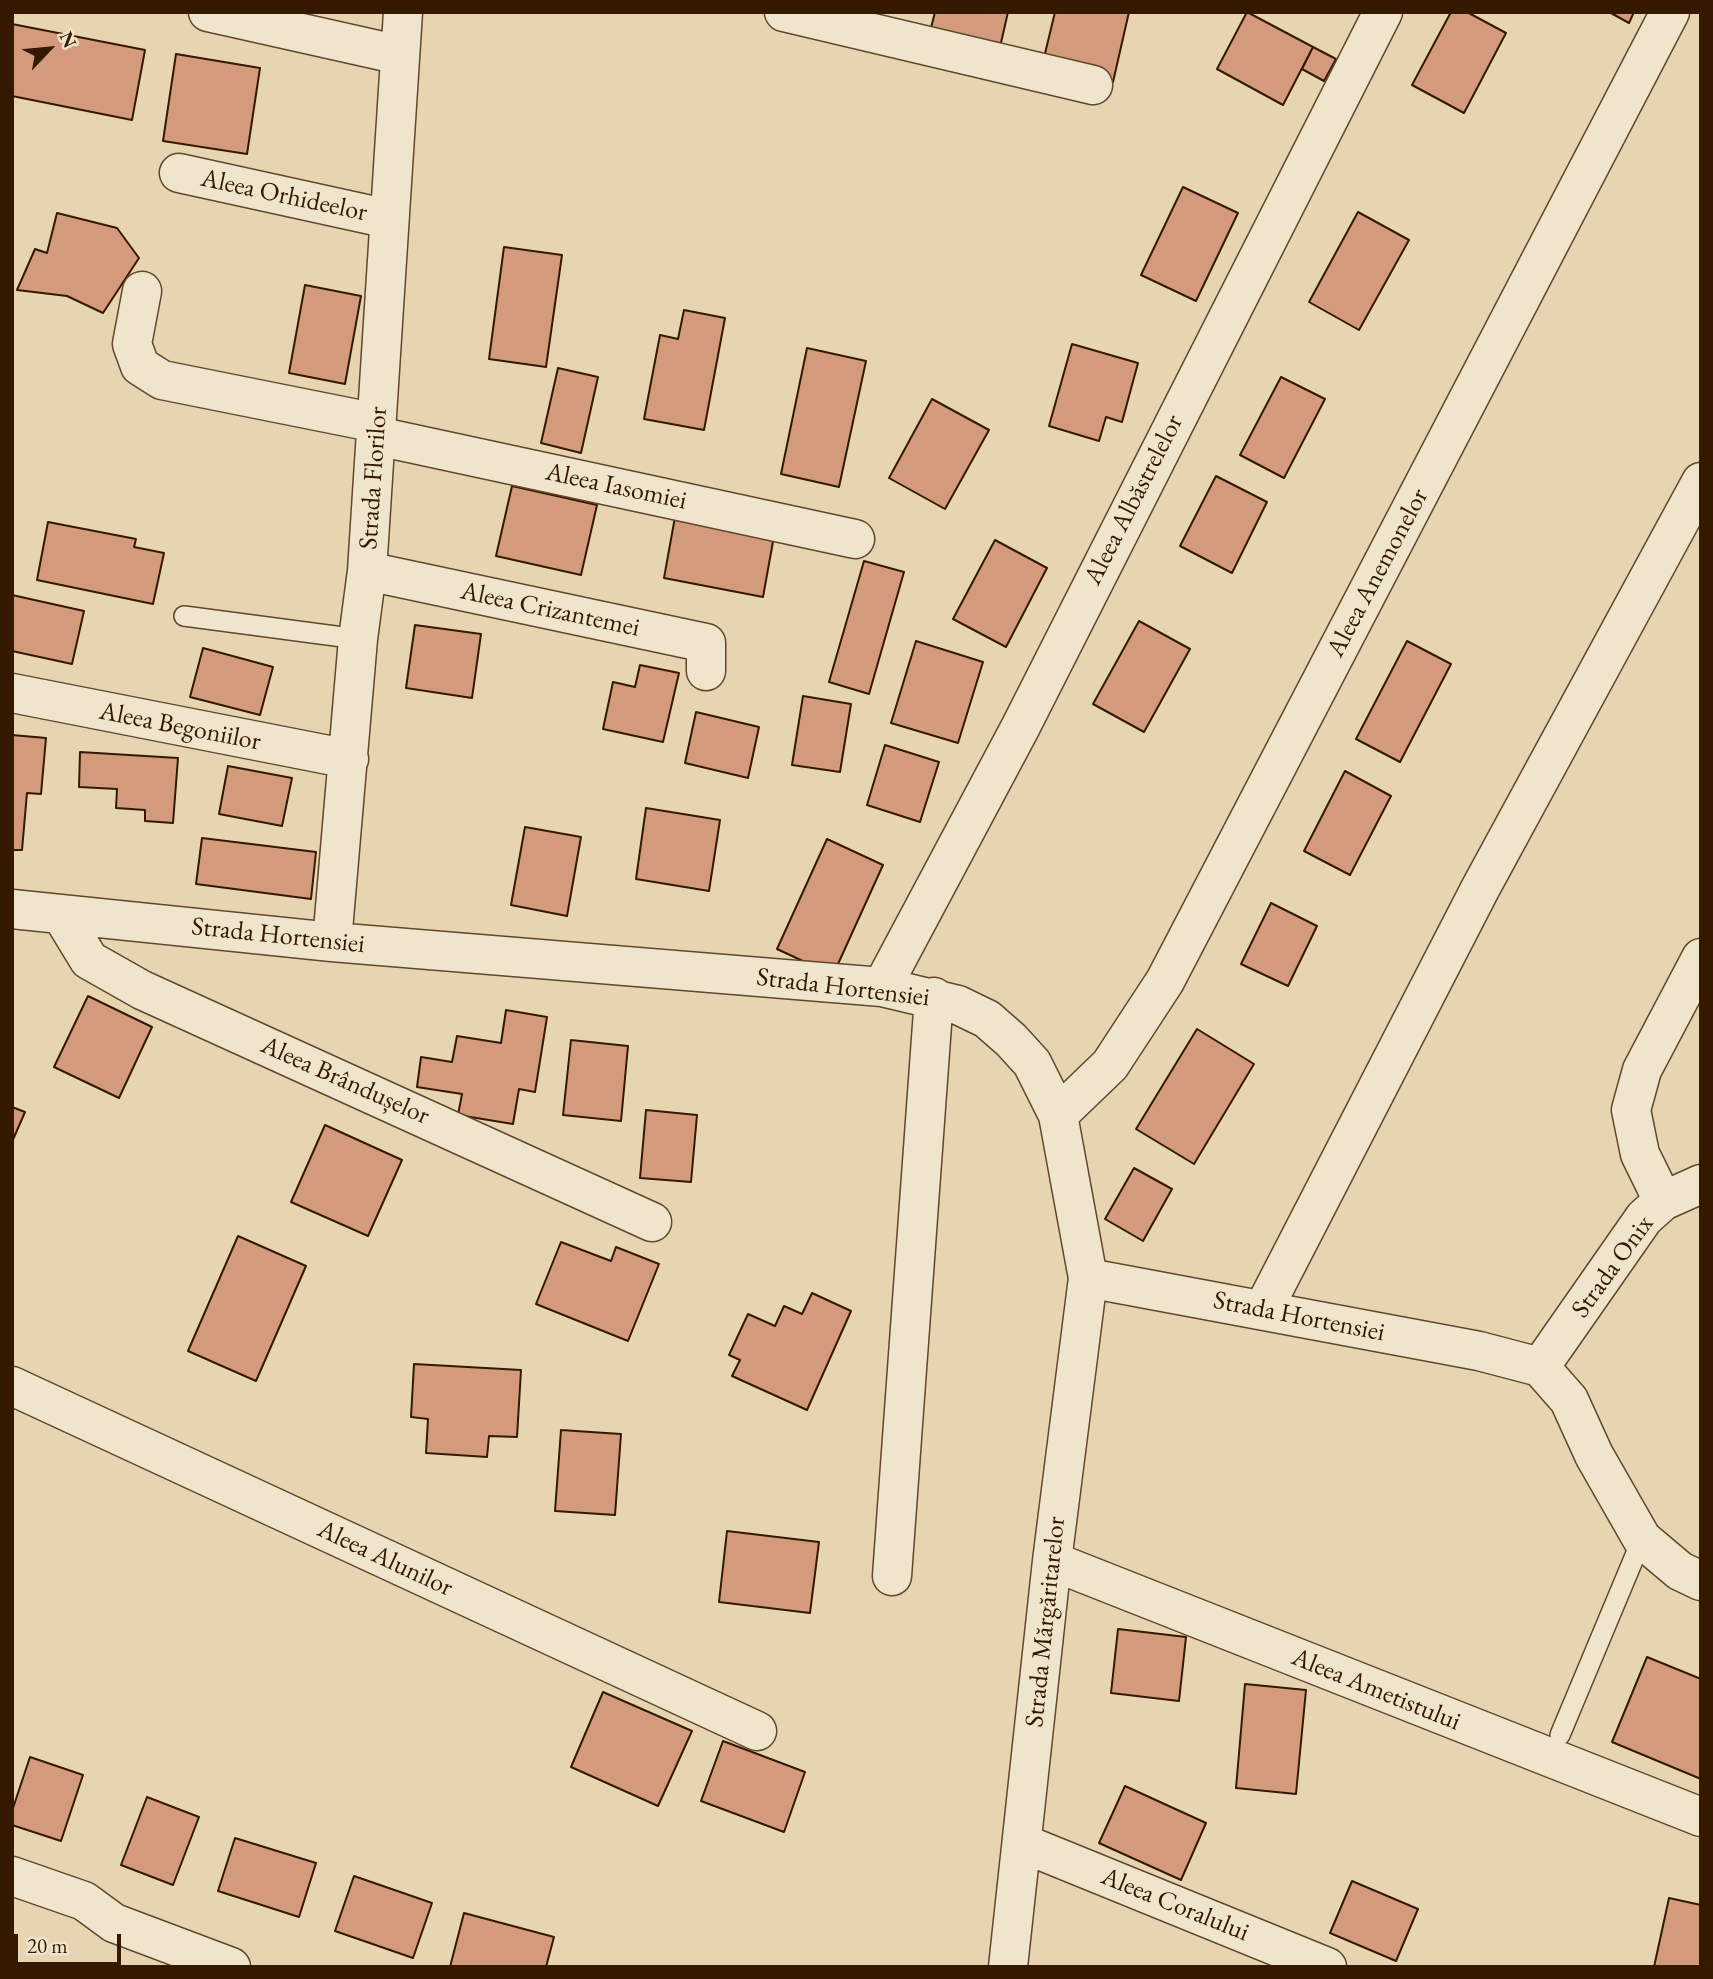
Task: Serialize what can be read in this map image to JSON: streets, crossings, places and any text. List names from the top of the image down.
{
  "streets": {
    "street": [
      "Aleea Orhideelor",
      "Strada Florilor",
      "Aleea Iasomiei",
      "Aleea Albăstrelelor",
      "Aleea Anemonelor",
      "Aleea Crizantemei",
      "Aleea Begoniilor",
      "Strada Hortensiei",
      "Aleea Brândușelor",
      "Strada Onix",
      "Aleea Alunilor",
      "Strada Mărgăritarelor",
      "Aleea Ametistului",
      "Aleea Coralului"
    ]
  },
  "crossings": [
    ["Aleea Orhideelor", "Strada Florilor"],
    ["Strada Florilor", "Aleea Iasomiei"],
    ["Strada Florilor", "Aleea Crizantemei"],
    ["Strada Florilor", "Aleea Begoniilor"],
    ["Strada Florilor", "Strada Hortensiei"],
    ["Aleea Albăstrelelor", "Strada Hortensiei"],
    ["Aleea Anemonelor", "Strada Hortensiei"],
    ["Strada Hortensiei", "Aleea Brândușelor"],
    ["Strada Hortensiei", "Strada Onix"],
    ["Strada Hortensiei", "Strada Mărgăritarelor"],
    ["Strada Mărgăritarelor", "Aleea Ametistului"],
    ["Strada Mărgăritarelor", "Aleea Coralului"]
  ],
  "scale_bar": "20 m",
  "north": "top right"
}
